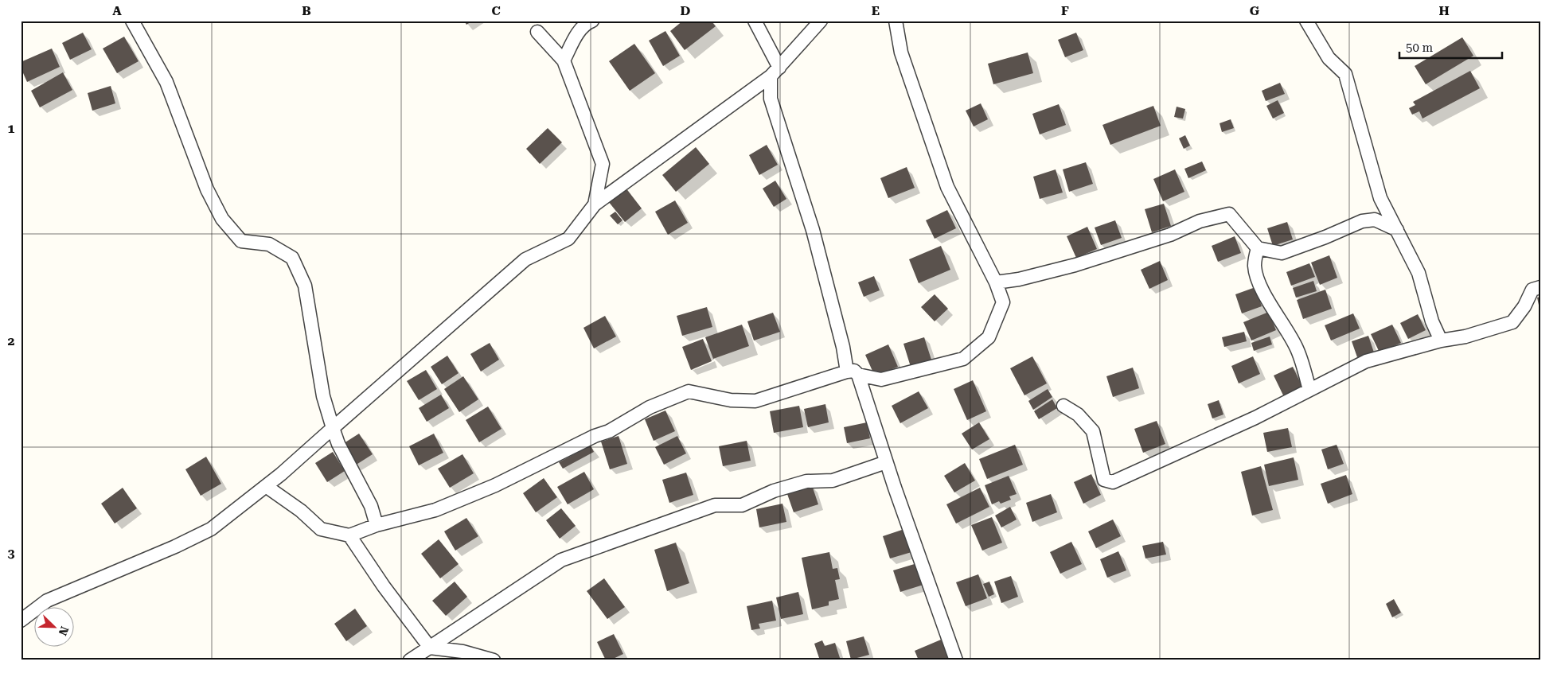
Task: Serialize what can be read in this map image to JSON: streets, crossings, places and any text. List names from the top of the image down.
{
  "scale_bar": "50 m",
  "north": "bottom right",
  "grid": {
    "columns": [
      "A",
      "B",
      "C",
      "D",
      "E",
      "F",
      "G",
      "H"
    ],
    "rows": ["1", "2", "3"]
  }
}
